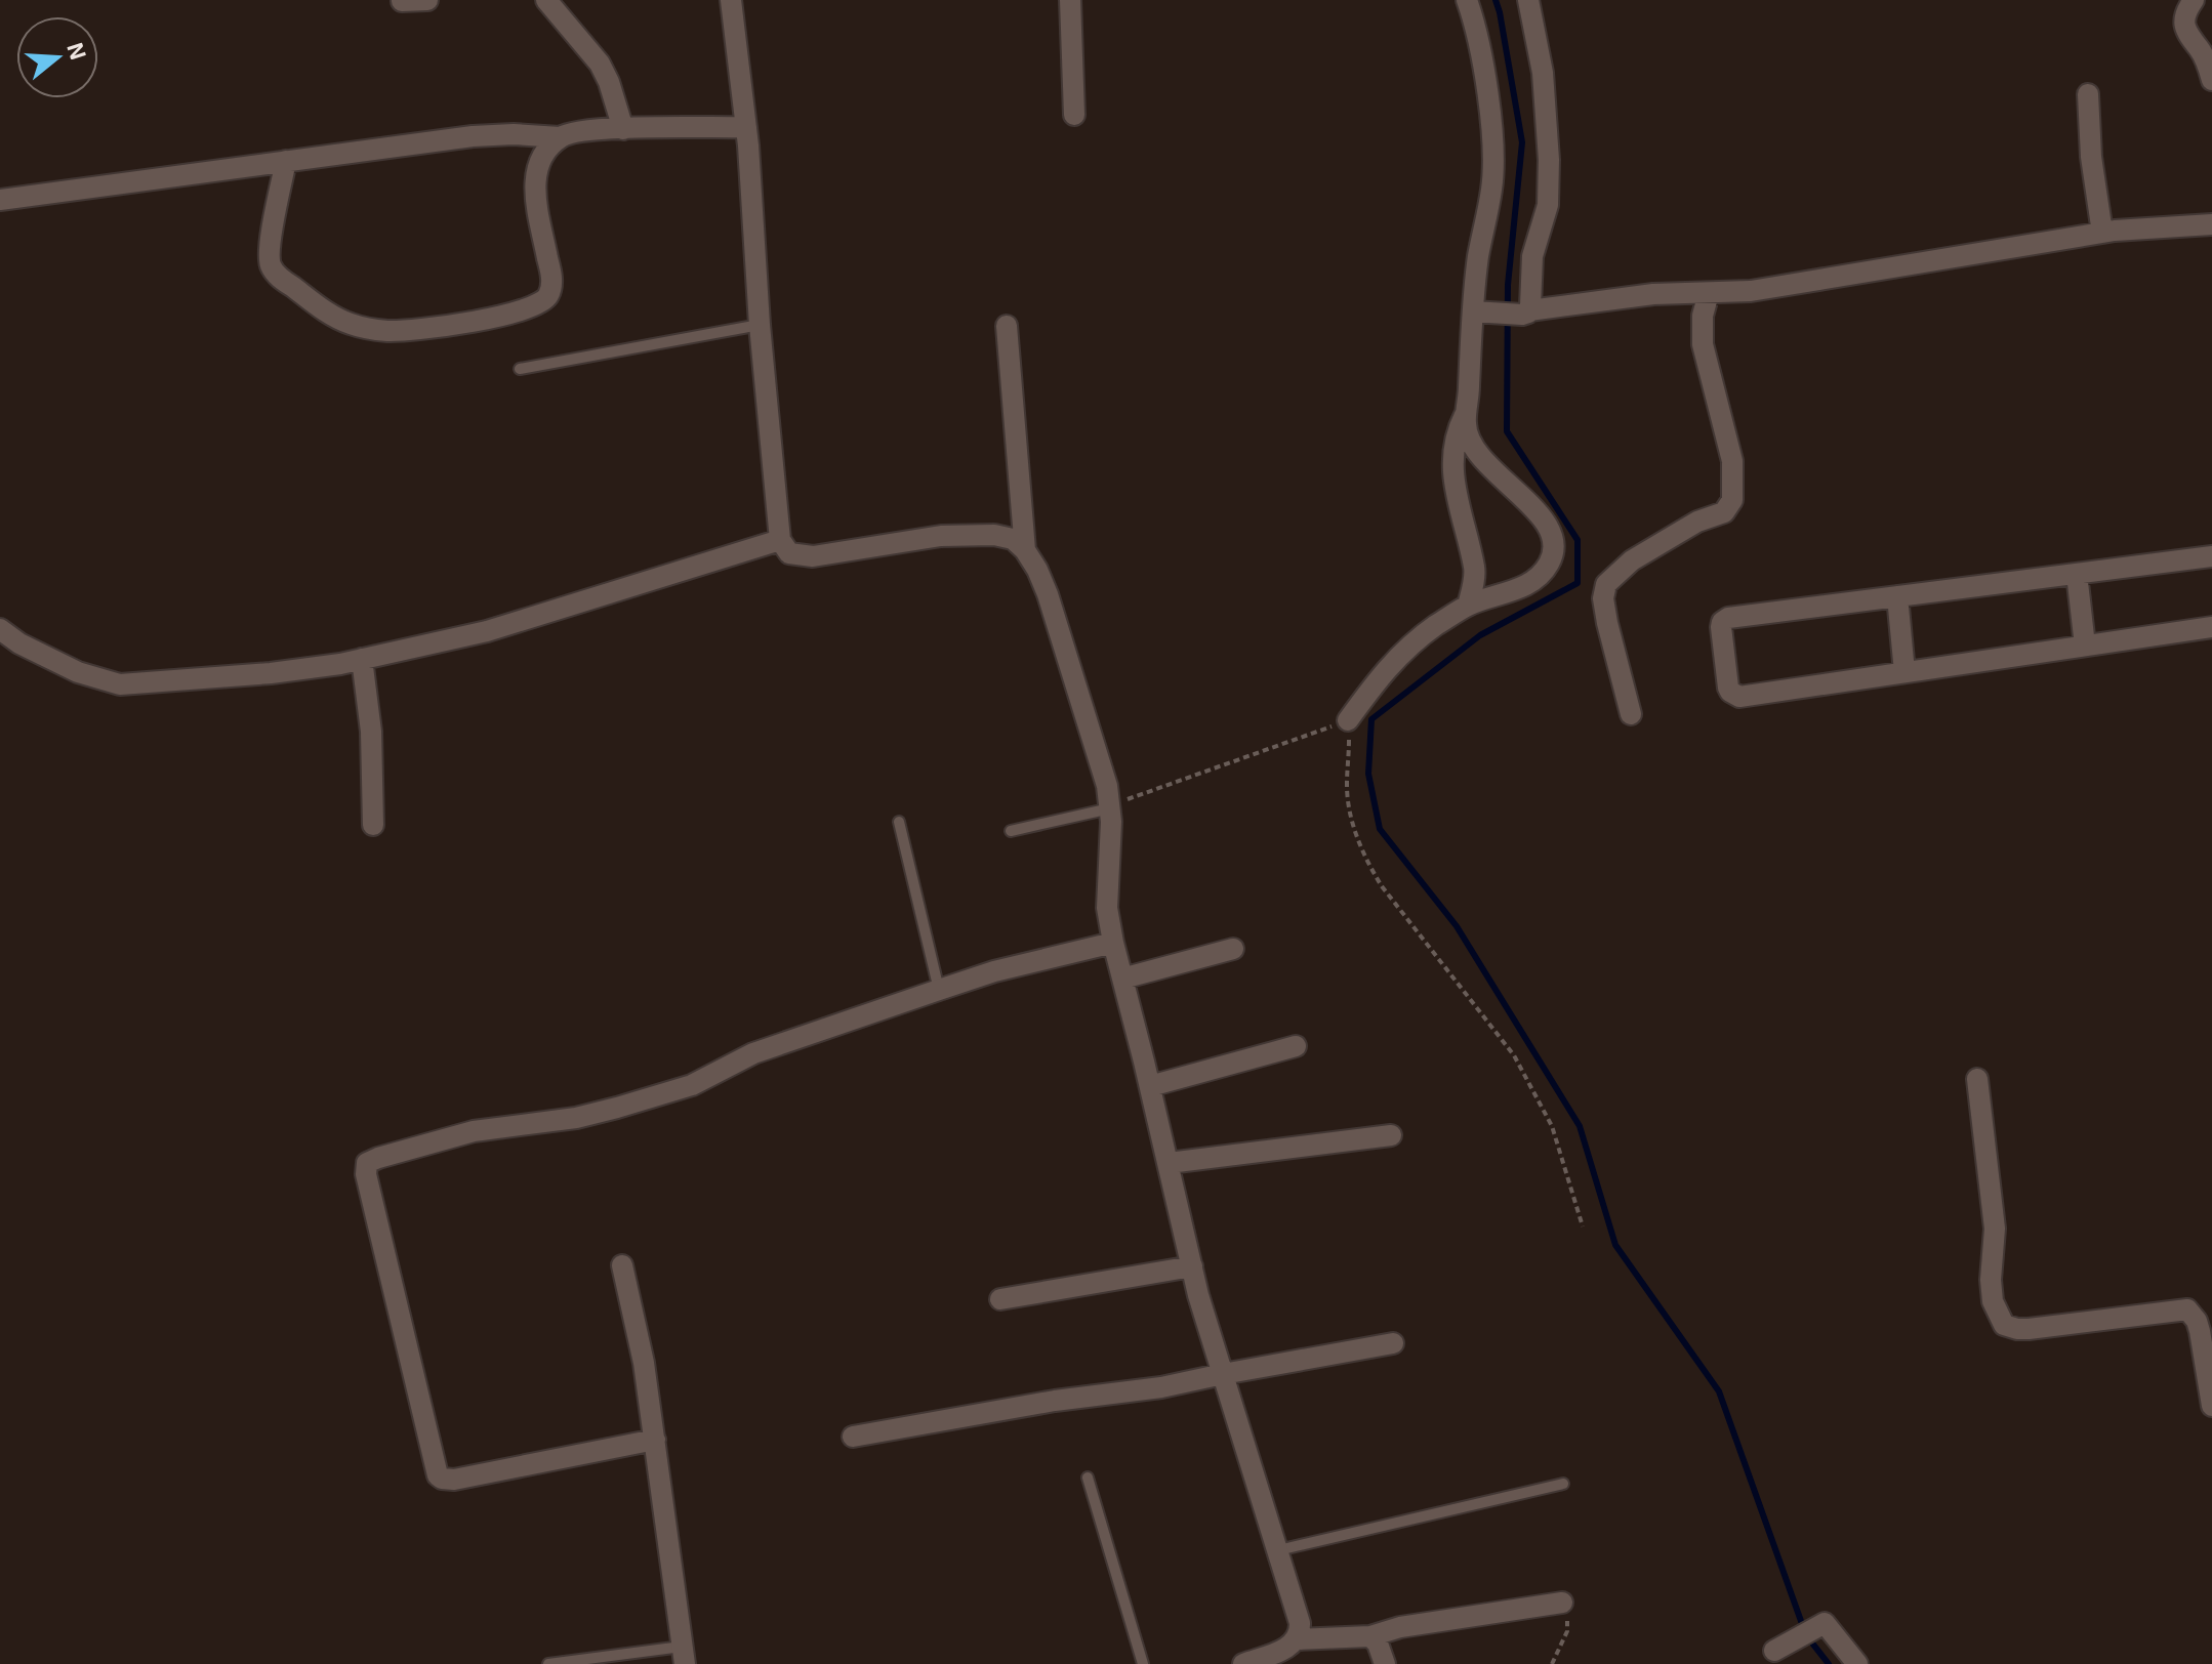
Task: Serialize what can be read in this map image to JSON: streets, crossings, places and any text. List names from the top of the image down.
{
  "north": "right"
}
